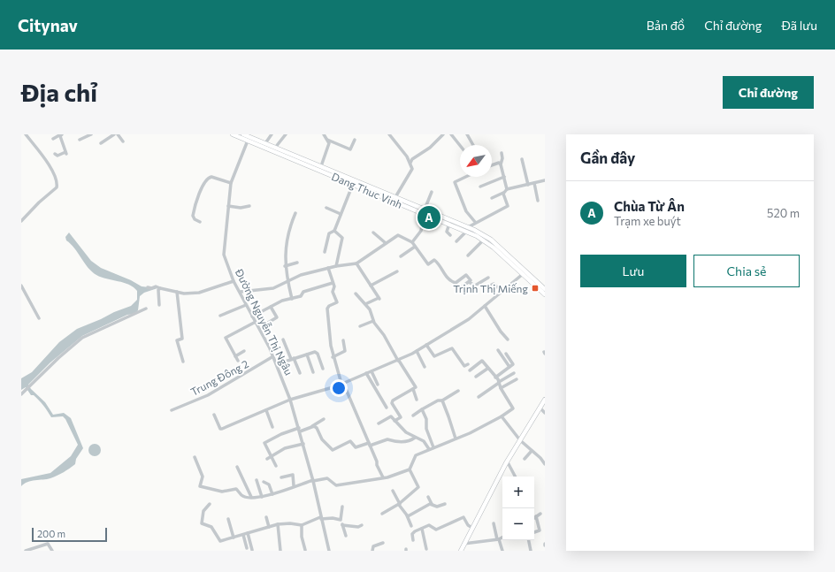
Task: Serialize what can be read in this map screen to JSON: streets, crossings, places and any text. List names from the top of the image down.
{
  "streets": {
    "main road": ["Dang Thuc Vinh"],
    "street": ["Đường Nguyễn Thị Ngâu", "Trung Đông 2"]
  },
  "crossings": [
    ["Dang Thuc Vinh", "Đường Nguyễn Thị Ngâu"],
    ["Đường Nguyễn Thị Ngâu", "Trung Đông 2"]
  ],
  "places": {
    "transit": ["Trịnh Thị Miếng"]
  },
  "scale_bar": "200 m",
  "north": "bottom left",
  "page": {
    "header": "Citynav",
    "nav": ["Bản đồ", "Chỉ đường", "Đã lưu"],
    "buttons": [
      "Chỉ đường",
      ["Lưu", "Chia sẻ"]
    ],
    "title": "Địa chỉ",
    "heading": "Gần đây",
    "list": [
      {
        "mark": "A",
        "name": "Chùa Từ Ân",
        "note": "Trạm xe buýt",
        "value": "520 m"
      }
    ],
    "pins": "A",
    "map_buttons": ["+", "−"],
    "scale": "200 m"
  }
}
